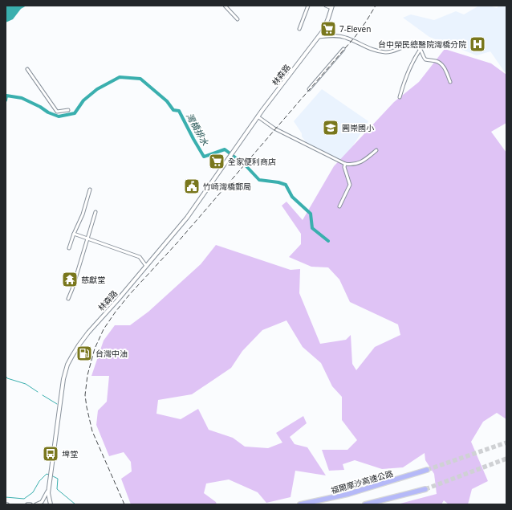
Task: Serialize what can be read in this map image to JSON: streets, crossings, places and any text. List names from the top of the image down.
{
  "streets": {
    "highway": ["福爾摩沙高速公路"],
    "main road": ["林森路"]
  },
  "water": ["灣橋排水"],
  "places": {
    "supermarket": ["7-Eleven", "全家便利商店"],
    "hospital": ["台中榮民總醫院灣橋分院"],
    "school or university": ["圓崇國小"],
    "public building": ["竹崎灣橋郵局"],
    "temple": ["慈獻堂"],
    "fuel station": ["台灣中油"],
    "bus stop": ["埤堂"]
  }
}
